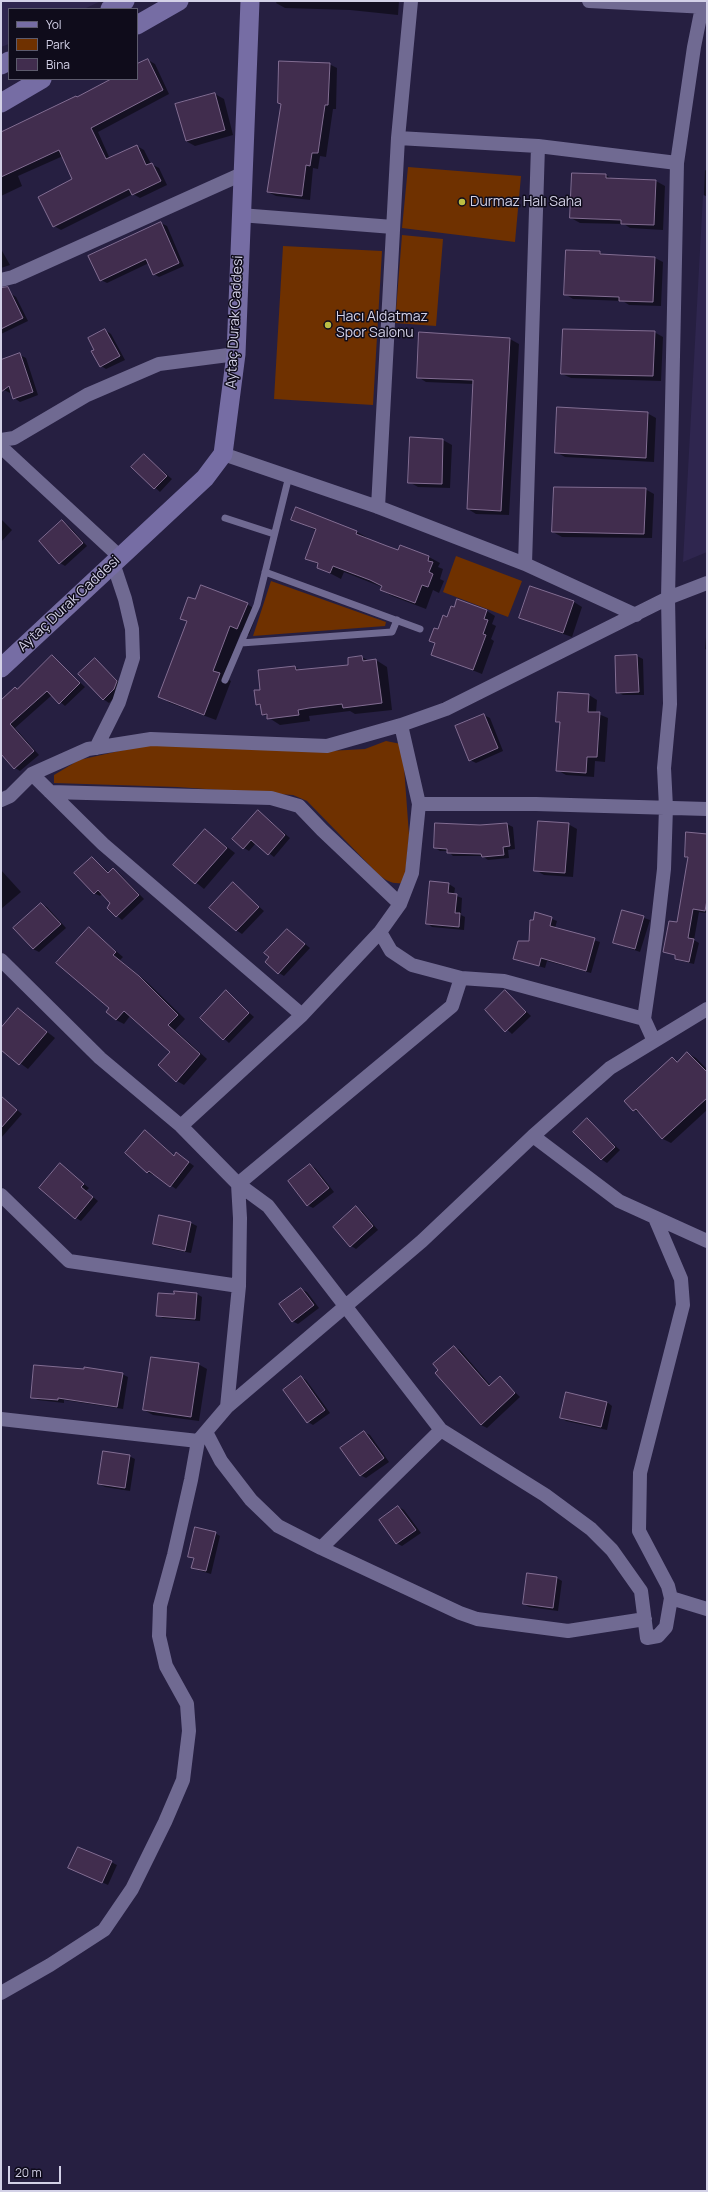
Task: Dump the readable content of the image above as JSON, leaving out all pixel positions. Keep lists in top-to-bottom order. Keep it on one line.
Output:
{"streets":{"main road":["Aytaç Durak Caddesi"]},"places":["Durmaz Halı Saha","Hacı Aldatmaz Spor Salonu"],"legend":["Yol","Park","Bina"],"scale_bar":"20 m"}
